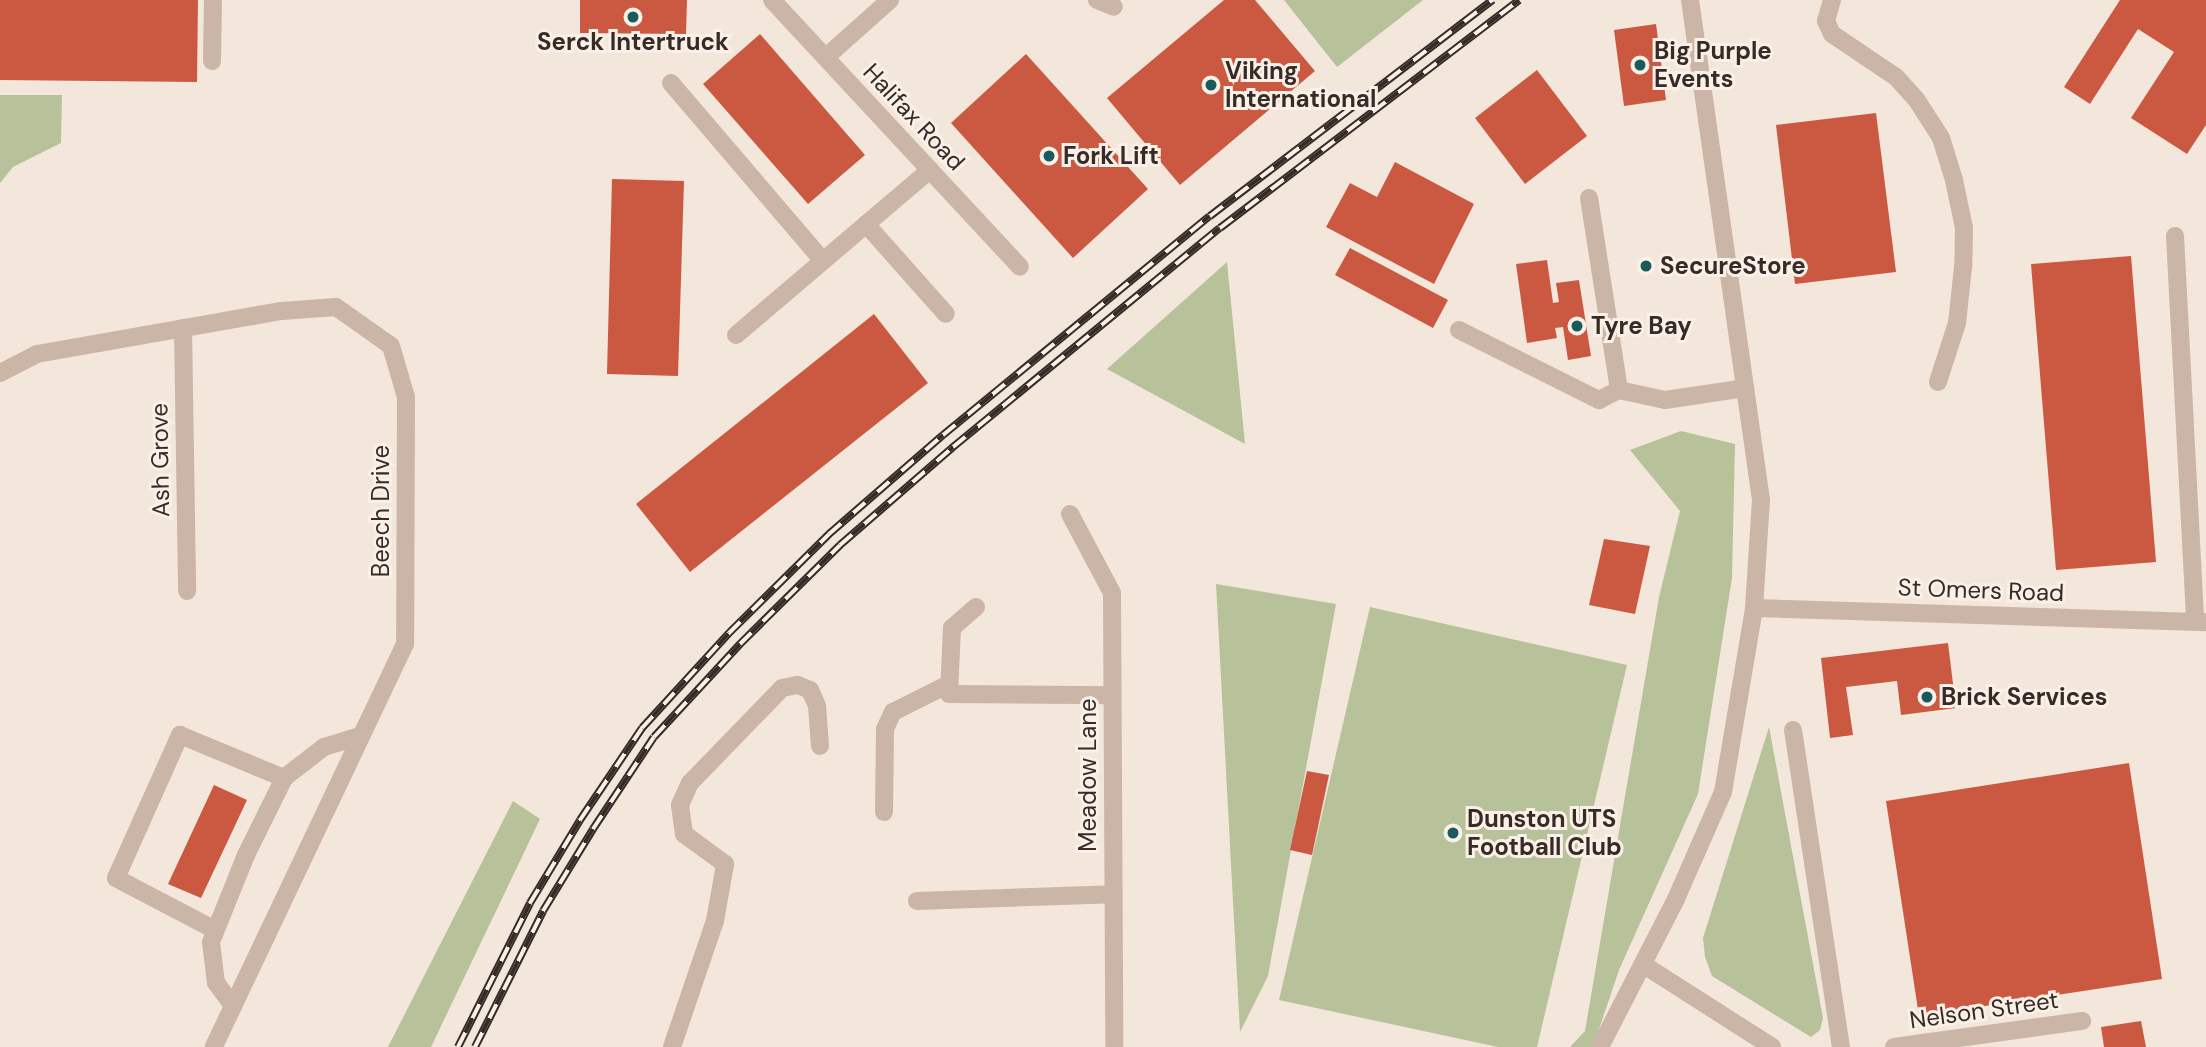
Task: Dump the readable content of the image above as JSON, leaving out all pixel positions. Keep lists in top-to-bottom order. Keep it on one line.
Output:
{"streets":{"street":["Halifax Road","Ash Grove","Beech Drive","St Omers Road","Meadow Lane","Nelson Street"]},"crossings":[["Ash Grove","Beech Drive"]],"places":["Serck Intertruck","Big Purple Events","Viking International","Fork Lift","SecureStore","Tyre Bay","Brick Services","Dunston UTS Football Club"]}
